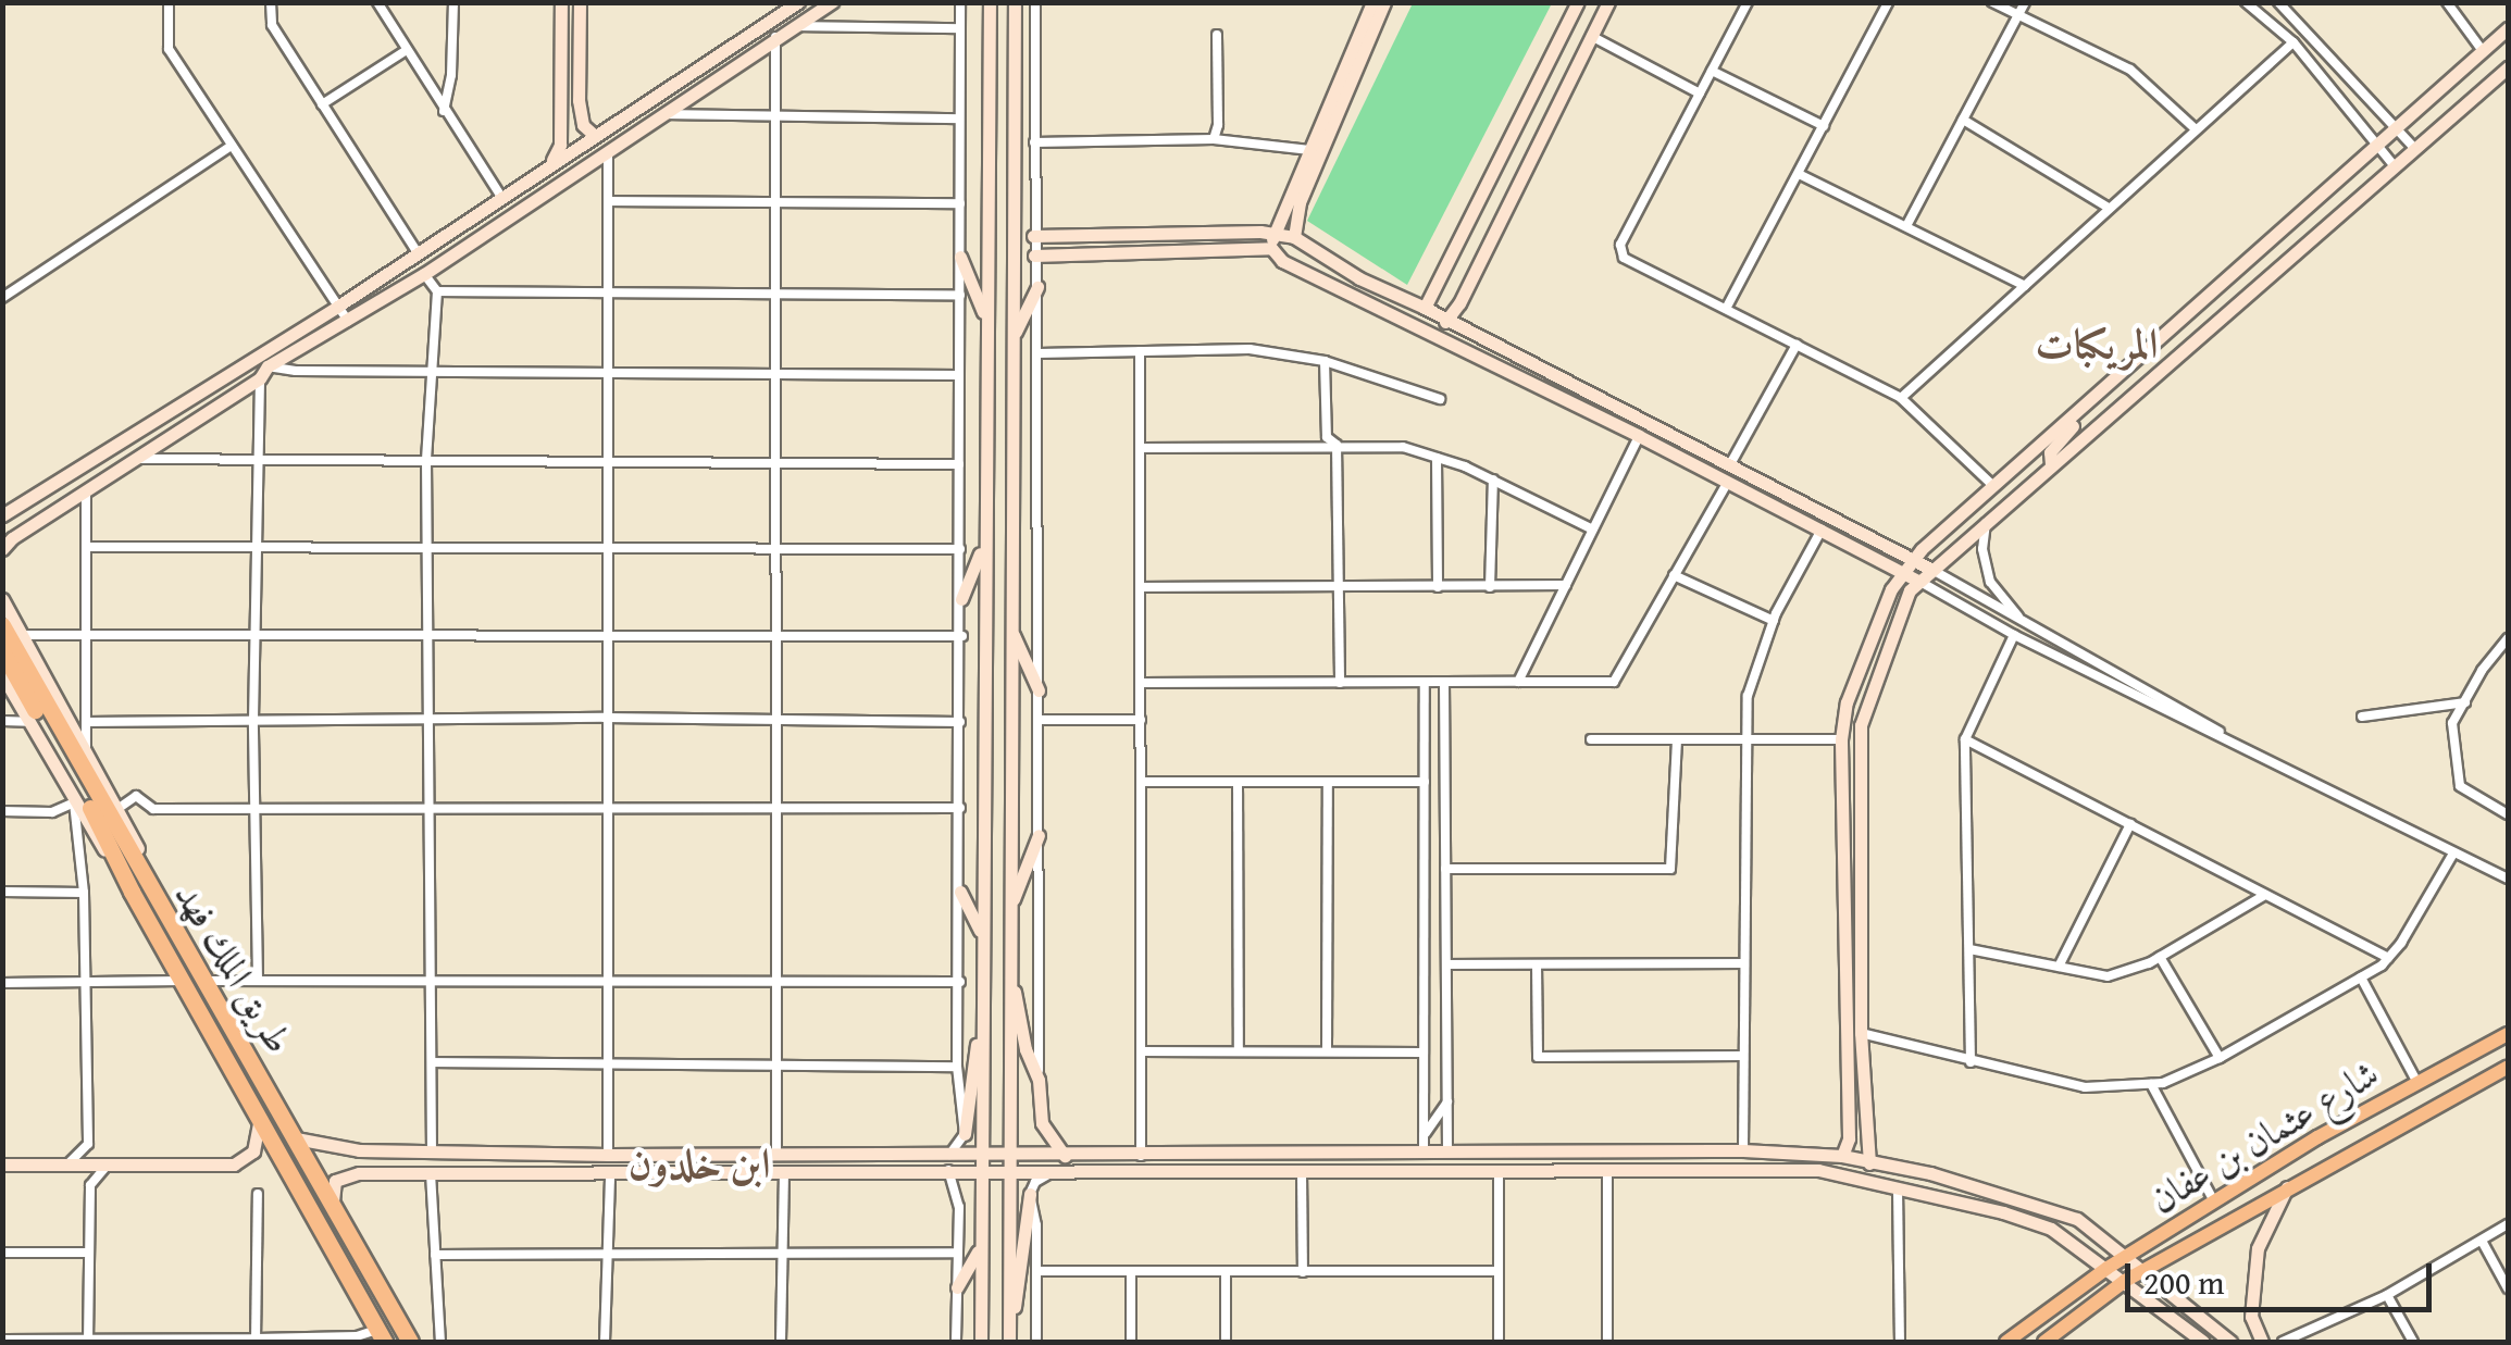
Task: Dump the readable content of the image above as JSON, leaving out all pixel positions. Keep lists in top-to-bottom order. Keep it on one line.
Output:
{"streets":{"highway":["طريق الملك فهد"],"main road":["شارع عثمان بن عفان"]},"districts":["المريكبات","ابن خلدون"],"scale_bar":"200 m"}
